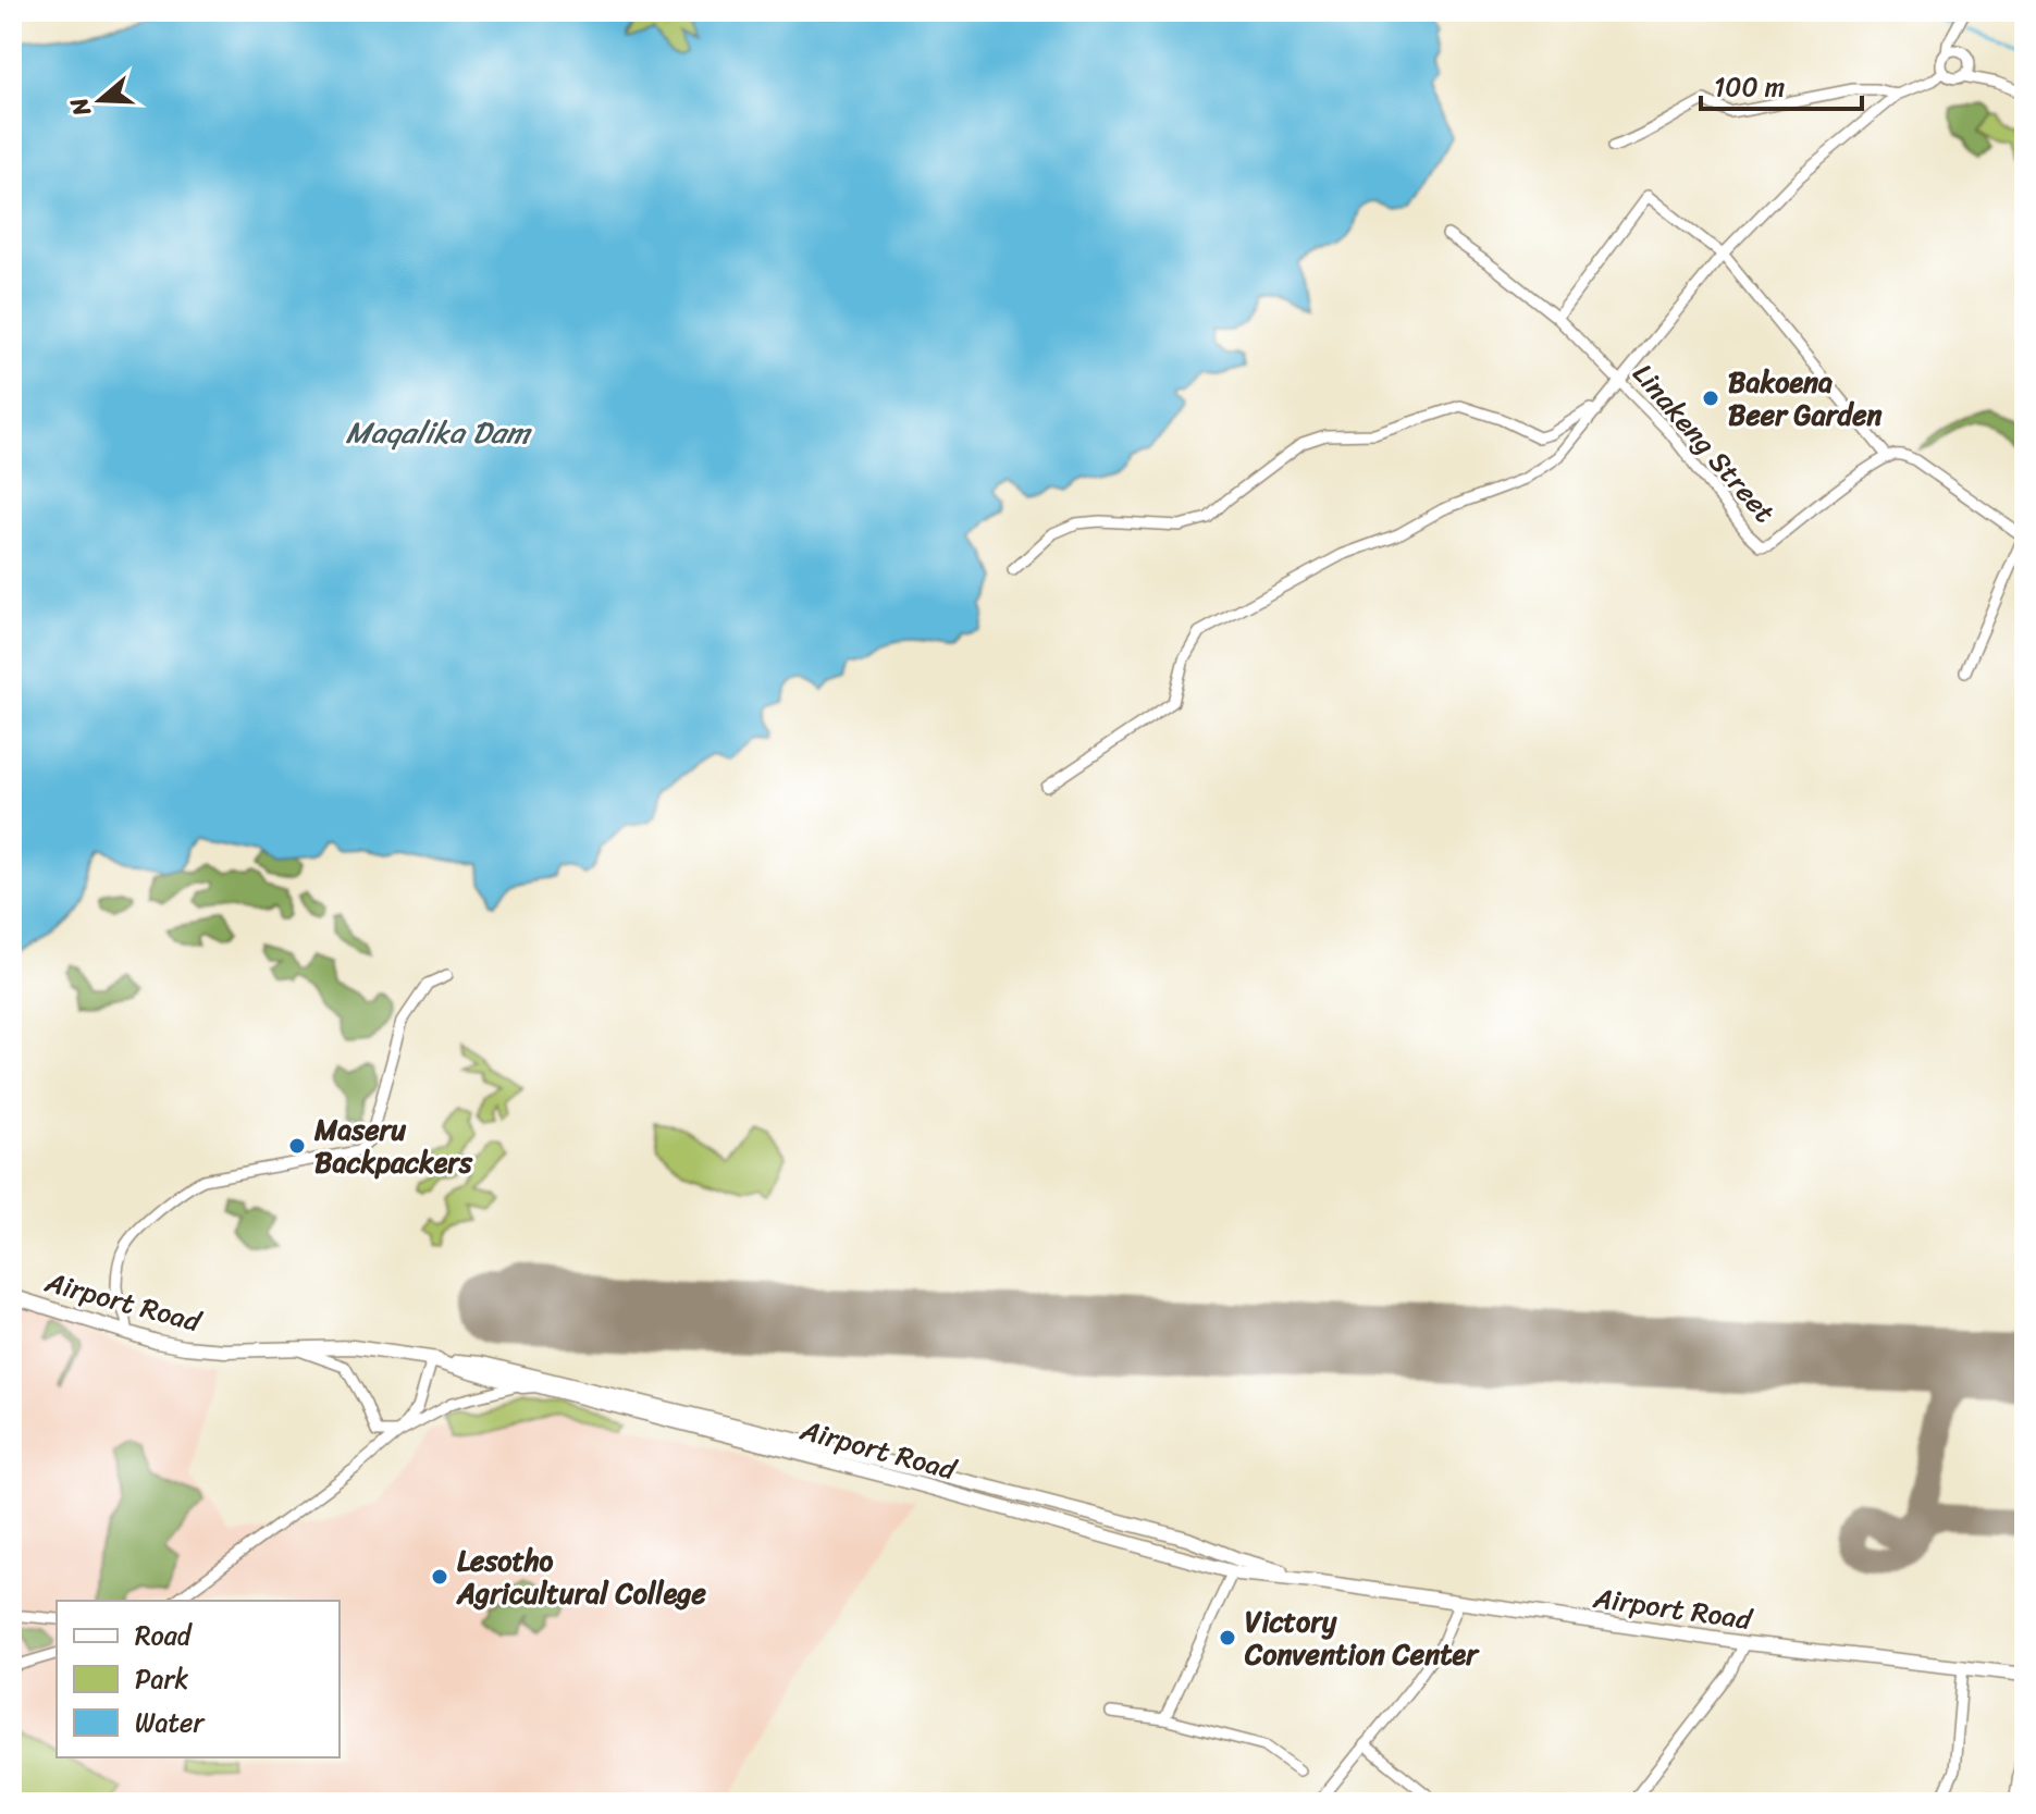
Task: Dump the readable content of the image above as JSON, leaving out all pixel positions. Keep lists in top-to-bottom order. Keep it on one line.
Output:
{"streets":{"main road":["Airport Road"],"street":["Linakeng Street"]},"water":["Maqalika Dam"],"places":["Bakoena Beer Garden","Maseru Backpackers","Lesotho Agricultural College","Victory Convention Center"],"legend":["Road","Park","Water"],"scale_bar":"100 m","north":"left"}
